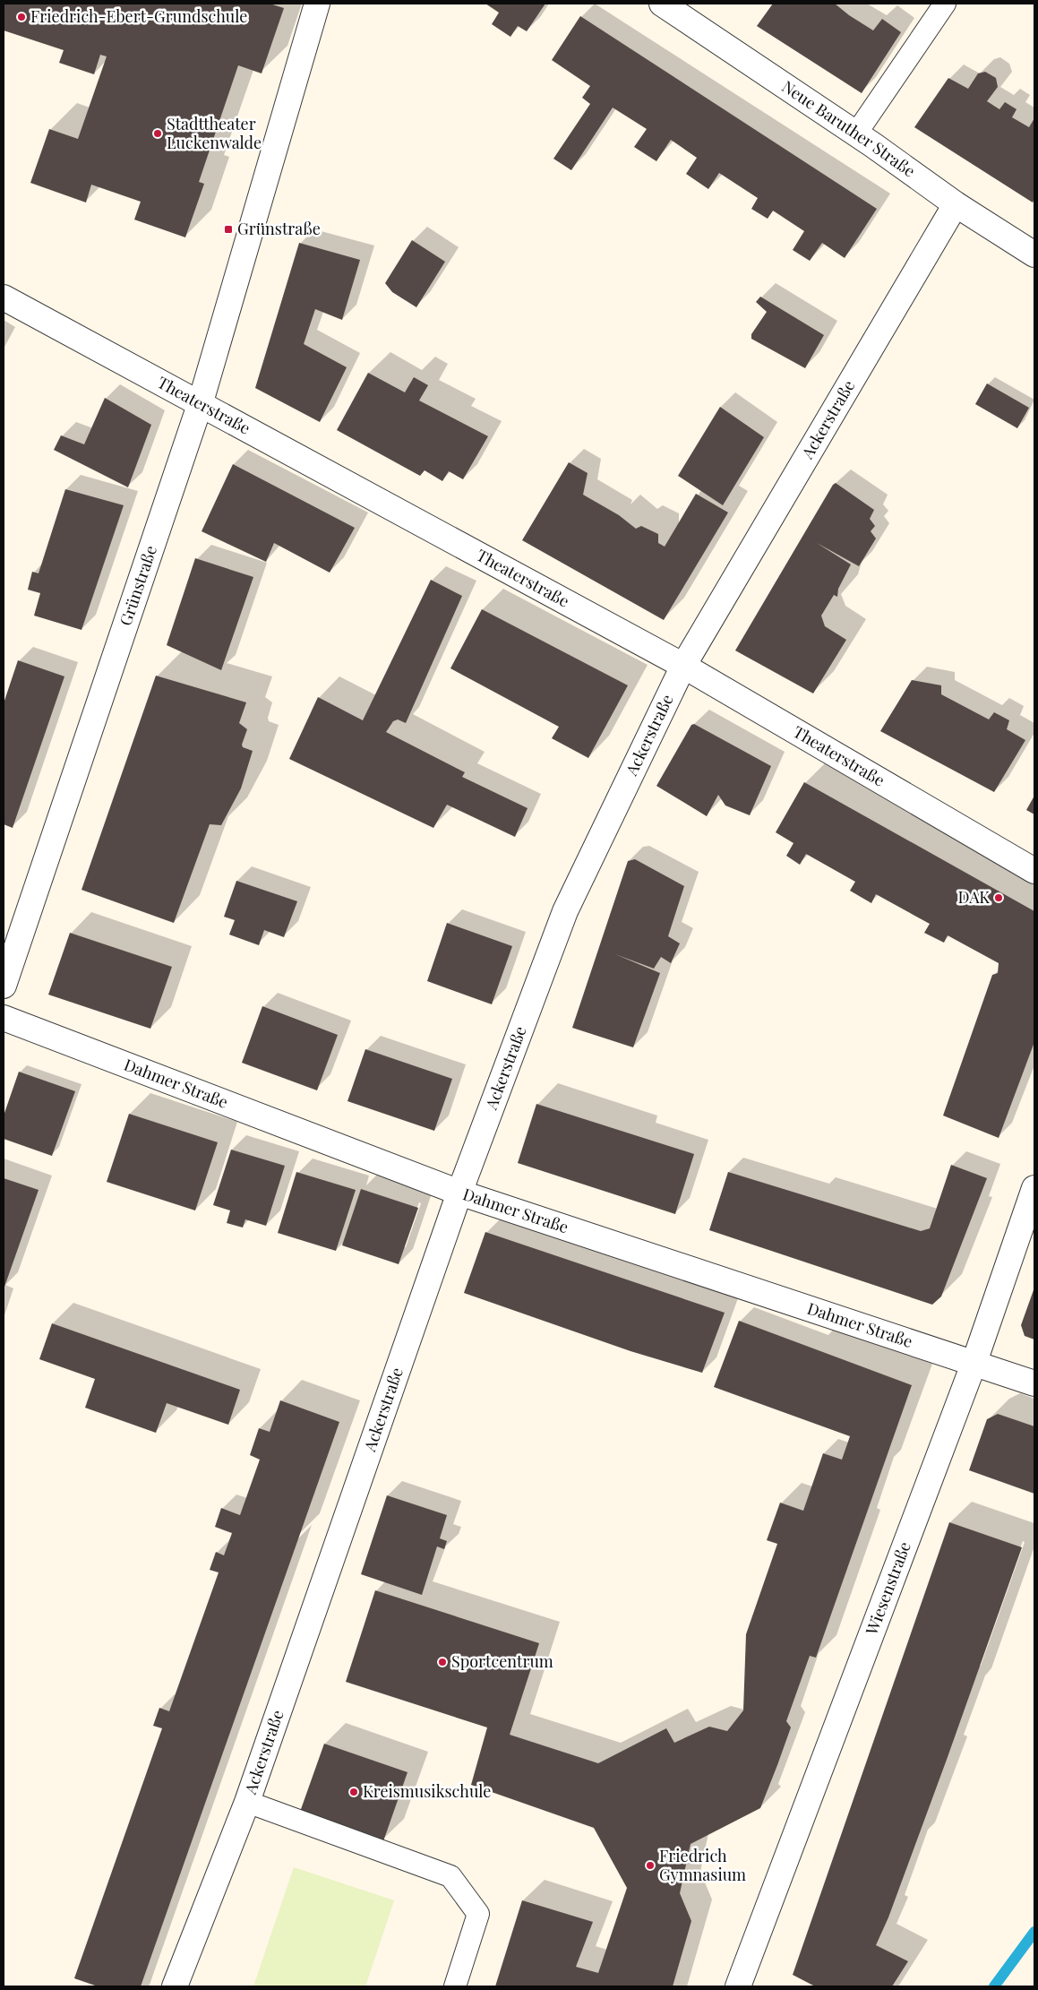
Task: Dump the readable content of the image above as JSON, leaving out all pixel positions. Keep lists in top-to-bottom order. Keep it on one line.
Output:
{"streets":{"street":["Neue Baruther Straße","Theaterstraße","Ackerstraße","Grünstraße","Dahmer Straße","Wiesenstraße"]},"crossings":[["Neue Baruther Straße","Ackerstraße"],["Theaterstraße","Ackerstraße"],["Theaterstraße","Grünstraße"],["Ackerstraße","Dahmer Straße"],["Dahmer Straße","Wiesenstraße"]],"places":{"other":["Friedrich-Ebert-Grundschule","Stadttheater Luckenwalde","DAK","Sportcentrum","Kreismusikschule","Friedrich Gymnasium"],"transit":["Grünstraße"]}}
